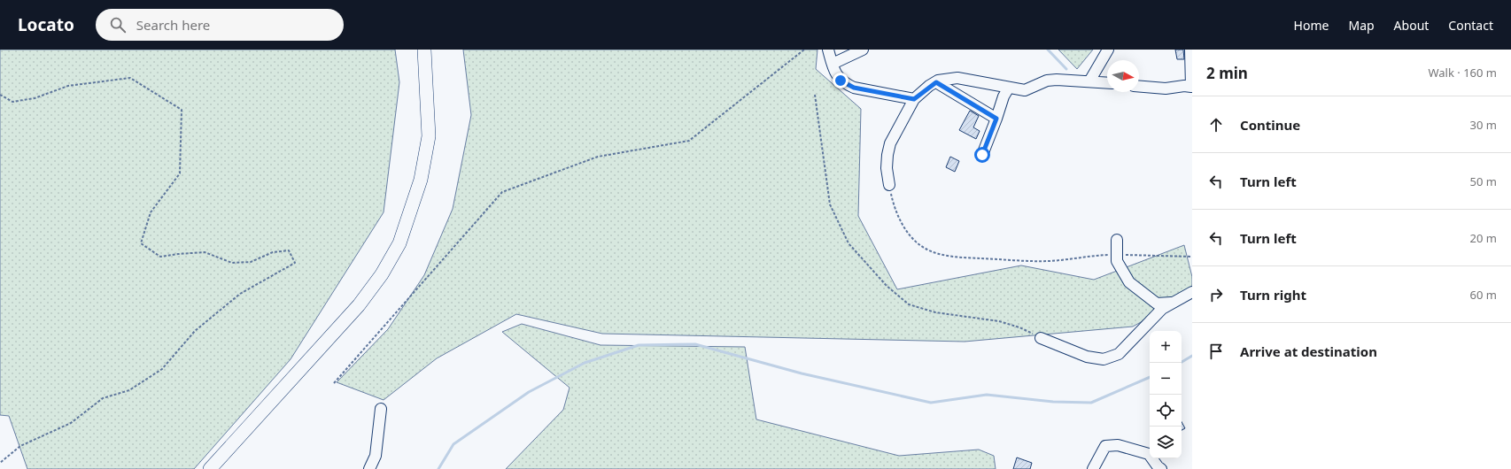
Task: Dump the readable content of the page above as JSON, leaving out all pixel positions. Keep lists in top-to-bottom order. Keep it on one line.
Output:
{"north":"right","page":{"header":"Locato","search":"Search here","nav":["Home","Map","About","Contact"],"heading":["2 min","Walk · 160 m"],"list":[["Continue","30 m"],["Turn left","50 m"],["Turn left","20 m"],["Turn right","60 m"],"Arrive at destination"],"map_buttons":["+","−"]}}
